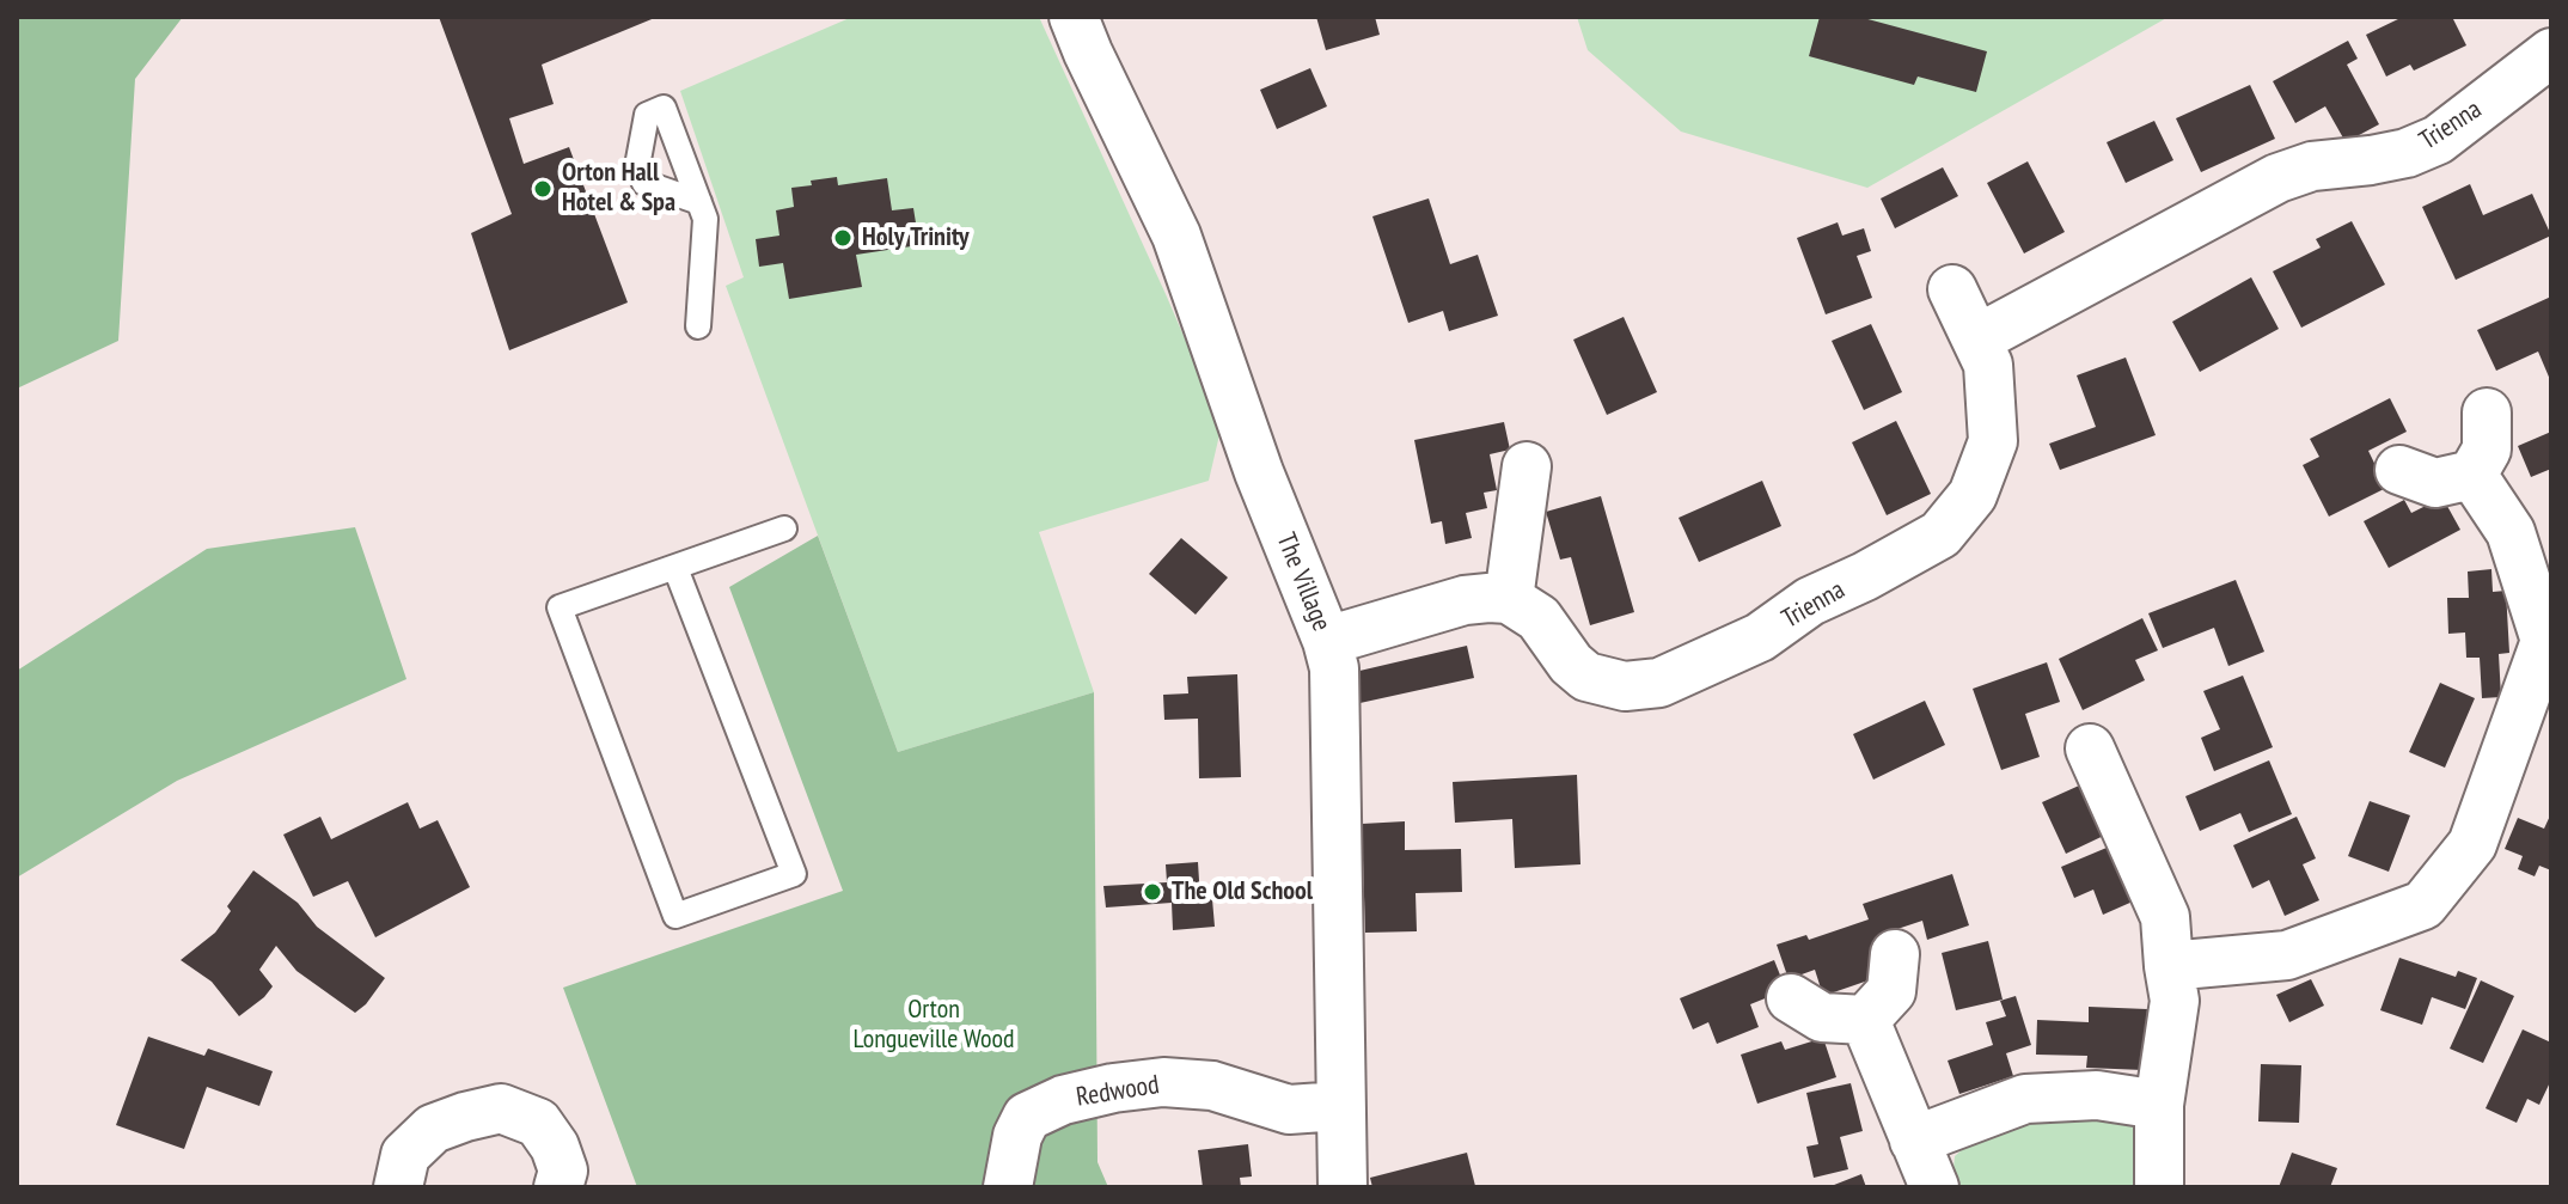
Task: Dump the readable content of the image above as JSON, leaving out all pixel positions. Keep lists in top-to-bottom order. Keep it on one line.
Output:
{"streets":{"street":["Trienna","The Village","Redwood"]},"crossings":[["The Village","Redwood"]],"parks":["Orton Longueville Wood"],"places":["Orton Hall Hotel & Spa","Holy Trinity","The Old School"]}
